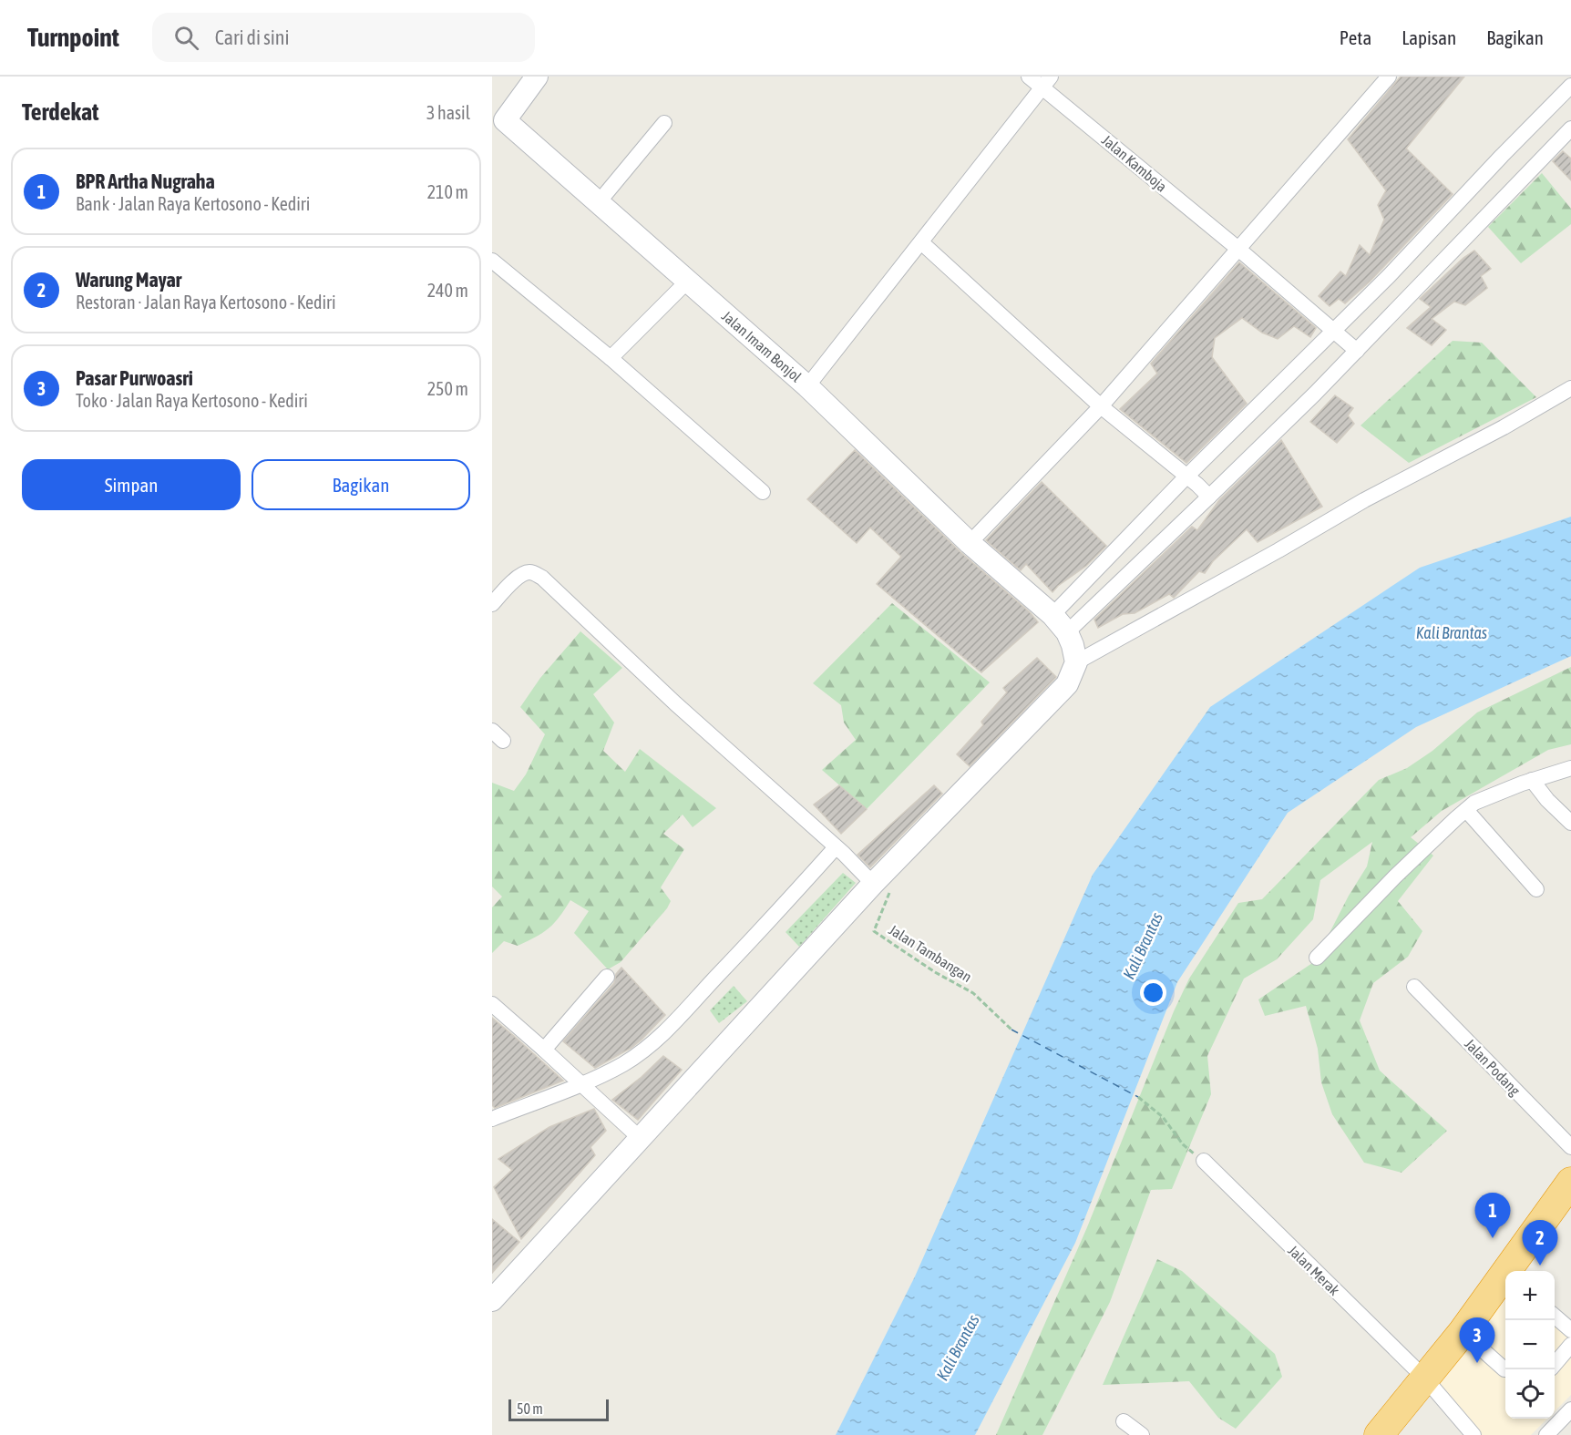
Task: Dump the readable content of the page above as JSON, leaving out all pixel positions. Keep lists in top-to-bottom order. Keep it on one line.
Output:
{"streets":{"main road":["Jalan Imam Bonjol"],"street":["Jalan Kamboja","Jalan Podang","Jalan Merak"],"path":["Jalan Tambangan"]},"water":["Kali Brantas"],"scale_bar":"50 m","page":{"header":"Turnpoint","search":"Cari di sini","nav":["Peta","Lapisan","Bagikan"],"heading":["Terdekat","3 hasil"],"list":[{"mark":"1","name":"BPR Artha Nugraha","note":"Bank · Jalan Raya Kertosono - Kediri","value":"210 m"},{"mark":"2","name":"Warung Mayar","note":"Restoran · Jalan Raya Kertosono - Kediri","value":"240 m"},{"mark":"3","name":"Pasar Purwoasri","note":"Toko · Jalan Raya Kertosono - Kediri","value":"250 m"}],"buttons":["Simpan","Bagikan"],"pins":["1","2","3"],"map_buttons":["+","−"],"scale":"50 m"}}
